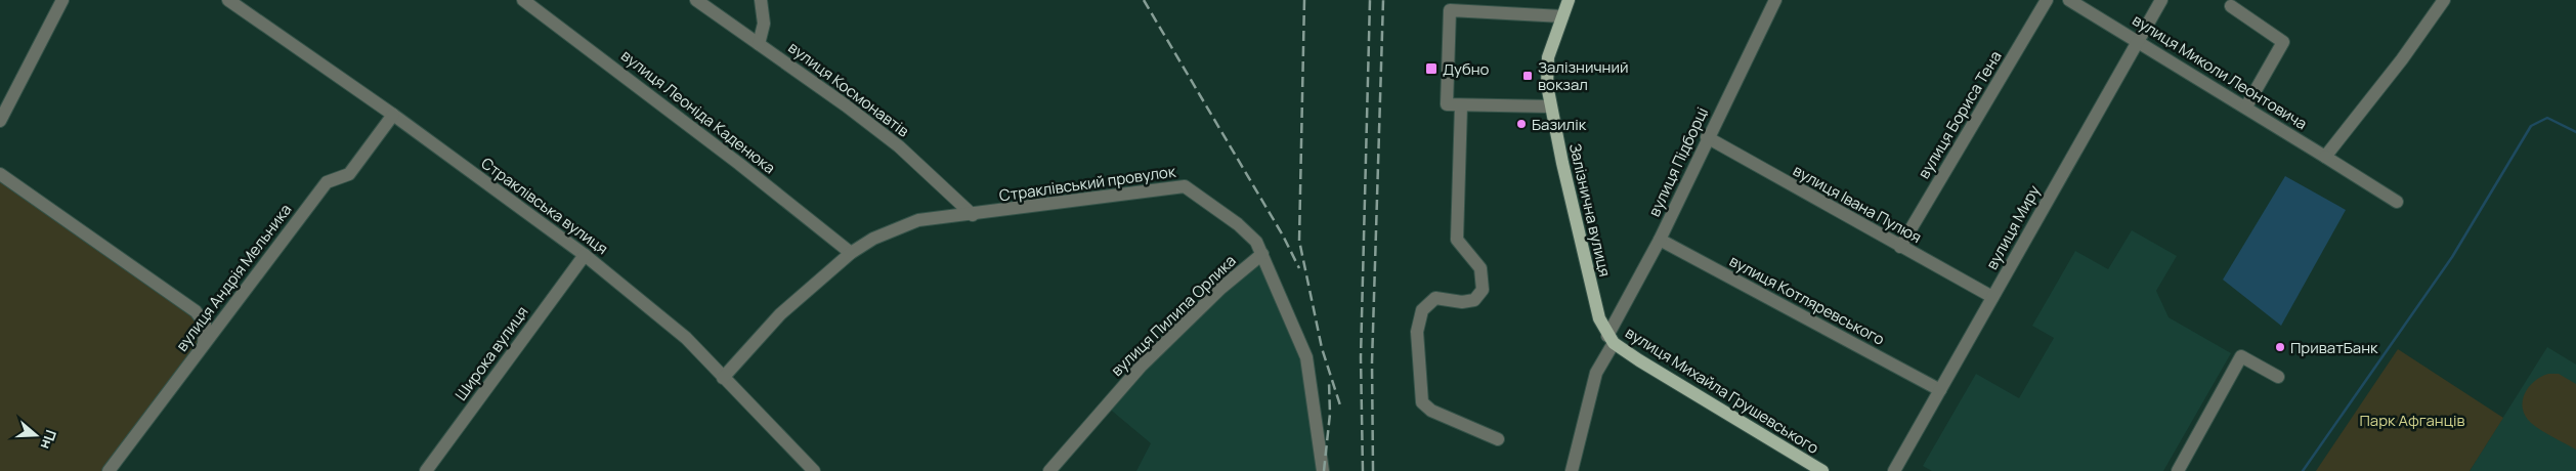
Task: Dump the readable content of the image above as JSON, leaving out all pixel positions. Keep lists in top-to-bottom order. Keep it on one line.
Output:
{"streets":{"main road":["Залізнична вулиця","вулиця Михайла Грушевського"],"street":["вулиця Миколи Леонтовича","вулиця Космонавтів","вулиця Леоніда Каденюка","вулиця Бориса Тена","вулиця Підборці","Страклівський провулок","вулиця Івана Пулюя","Страклівська вулиця","вулиця Миру","вулиця Андрія Мельника","вулиця Котляревського","вулиця Пилипа Орлика","Широка вулиця"]},"crossings":[["вулиця Миколи Леонтовича","вулиця Миру"],["вулиця Космонавтів","Страклівський провулок"],["вулиця Леоніда Каденюка","Страклівський провулок"],["вулиця Бориса Тена","вулиця Івана Пулюя"],["вулиця Підборці","вулиця Івана Пулюя"],["вулиця Підборці","Залізнична вулиця"],["вулиця Підборці","вулиця Котляревського"],["вулиця Підборці","вулиця Михайла Грушевського"],["Страклівський провулок","Страклівська вулиця"],["Страклівський провулок","вулиця Пилипа Орлика"],["вулиця Івана Пулюя","вулиця Миру"],["Страклівська вулиця","вулиця Андрія Мельника"],["Страклівська вулиця","Широка вулиця"],["Залізнична вулиця","вулиця Михайла Грушевського"],["вулиця Миру","вулиця Котляревського"]],"parks":["Парк Афганців"],"places":{"transit":["Дубно","Залізничний вокзал"],"other":["Базилік","ПриватБанк"]},"north":"right"}
